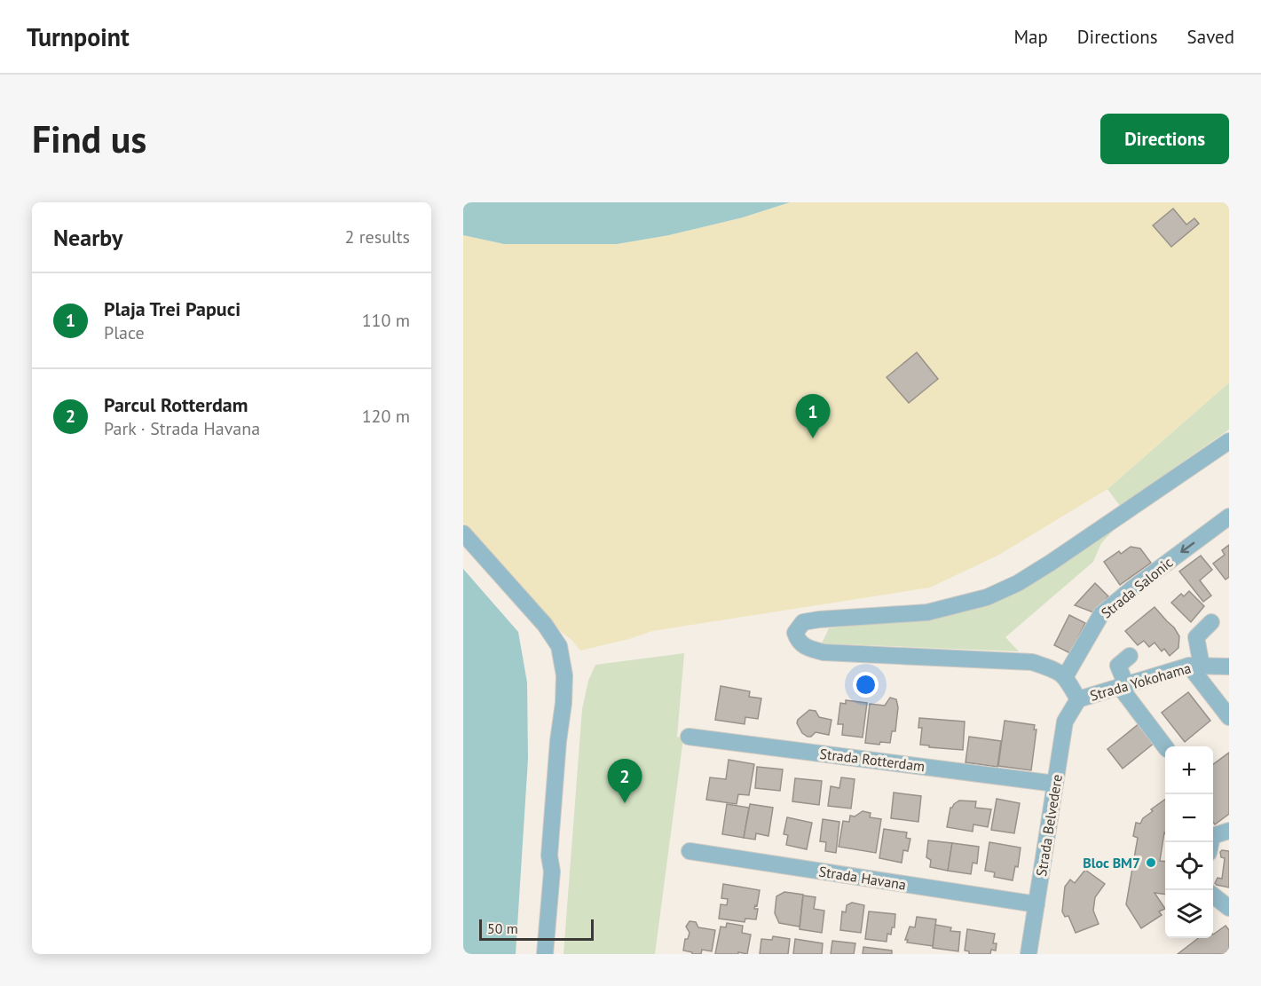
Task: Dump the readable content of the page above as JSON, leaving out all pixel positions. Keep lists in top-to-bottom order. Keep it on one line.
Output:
{"streets":{"street":["Strada Salonic","Strada Yokohama","Strada Rotterdam","Strada Belvedere","Strada Havana"]},"crossings":[["Strada Salonic","Strada Yokohama"],["Strada Yokohama","Strada Belvedere"],["Strada Rotterdam","Strada Belvedere"],["Strada Belvedere","Strada Havana"]],"one_way":["Strada Salonic"],"places":["Bloc BM7"],"scale_bar":"50 m","page":{"header":"Turnpoint","nav":["Map","Directions","Saved"],"buttons":"Directions","title":"Find us","heading":["Nearby","2 results"],"list":[{"mark":"1","name":"Plaja Trei Papuci","note":"Place","value":"110 m"},{"mark":"2","name":"Parcul Rotterdam","note":"Park · Strada Havana","value":"120 m"}],"pins":["1","2"],"map_buttons":["+","−"],"scale":"50 m"}}
